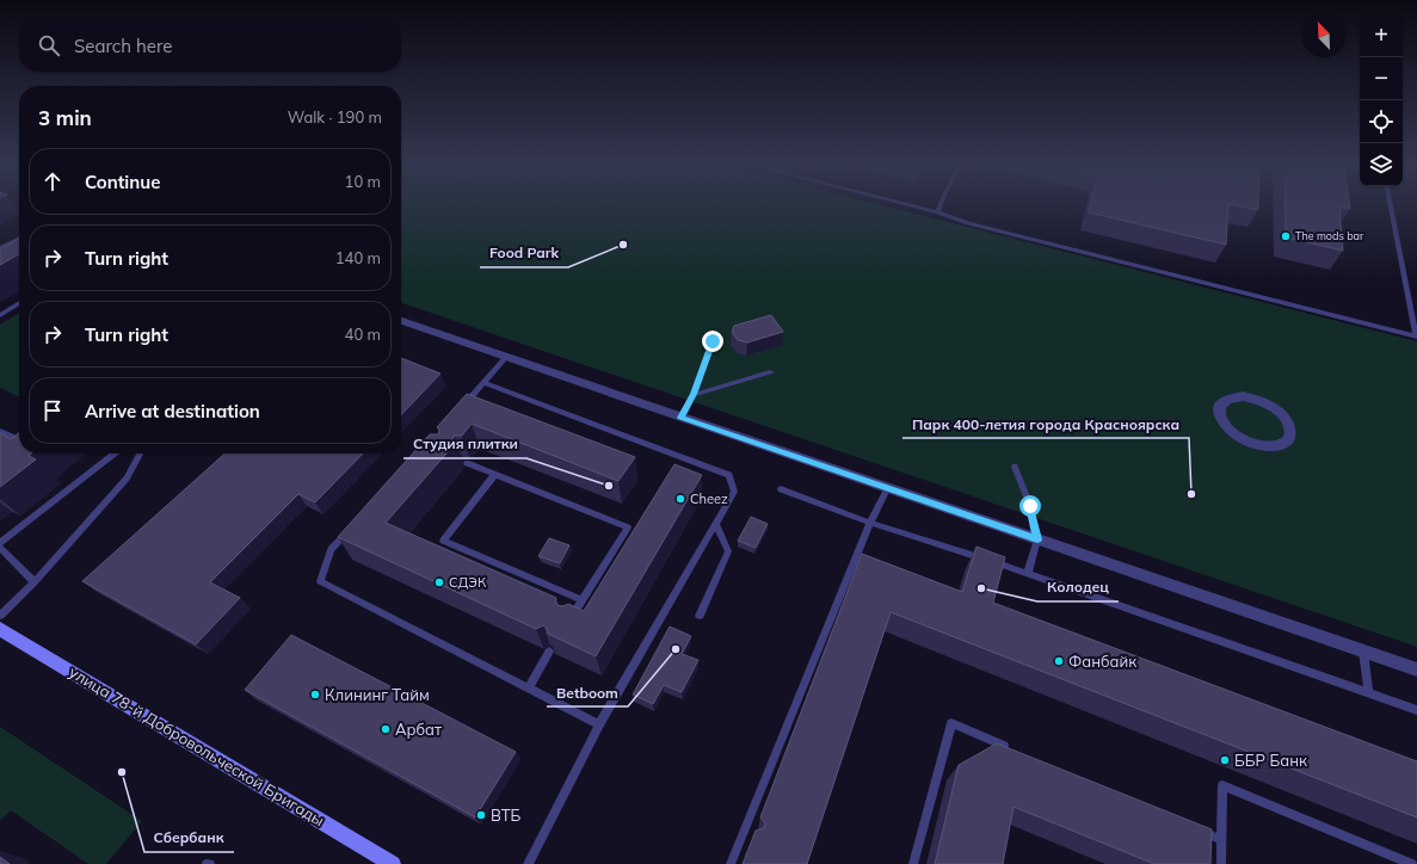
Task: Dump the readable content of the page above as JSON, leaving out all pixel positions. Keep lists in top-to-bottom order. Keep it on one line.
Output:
{"streets":{"street":["улица 78-й Добровольческой Бригады"]},"places":["The mods bar","Food Park","Студия плитки","Парк 400-летия города Красноярска","Cheez","СДЭК","Колодец","Betboom","Фанбайк","Клининг Тайм","Арбат","ББР Банк","Сбербанк","ВТБ"],"north":"top left","page":{"map_buttons":["+","−"],"search":"Search here","heading":["3 min","Walk · 190 m"],"list":[["Continue","10 m"],["Turn right","140 m"],["Turn right","40 m"],"Arrive at destination"]}}
